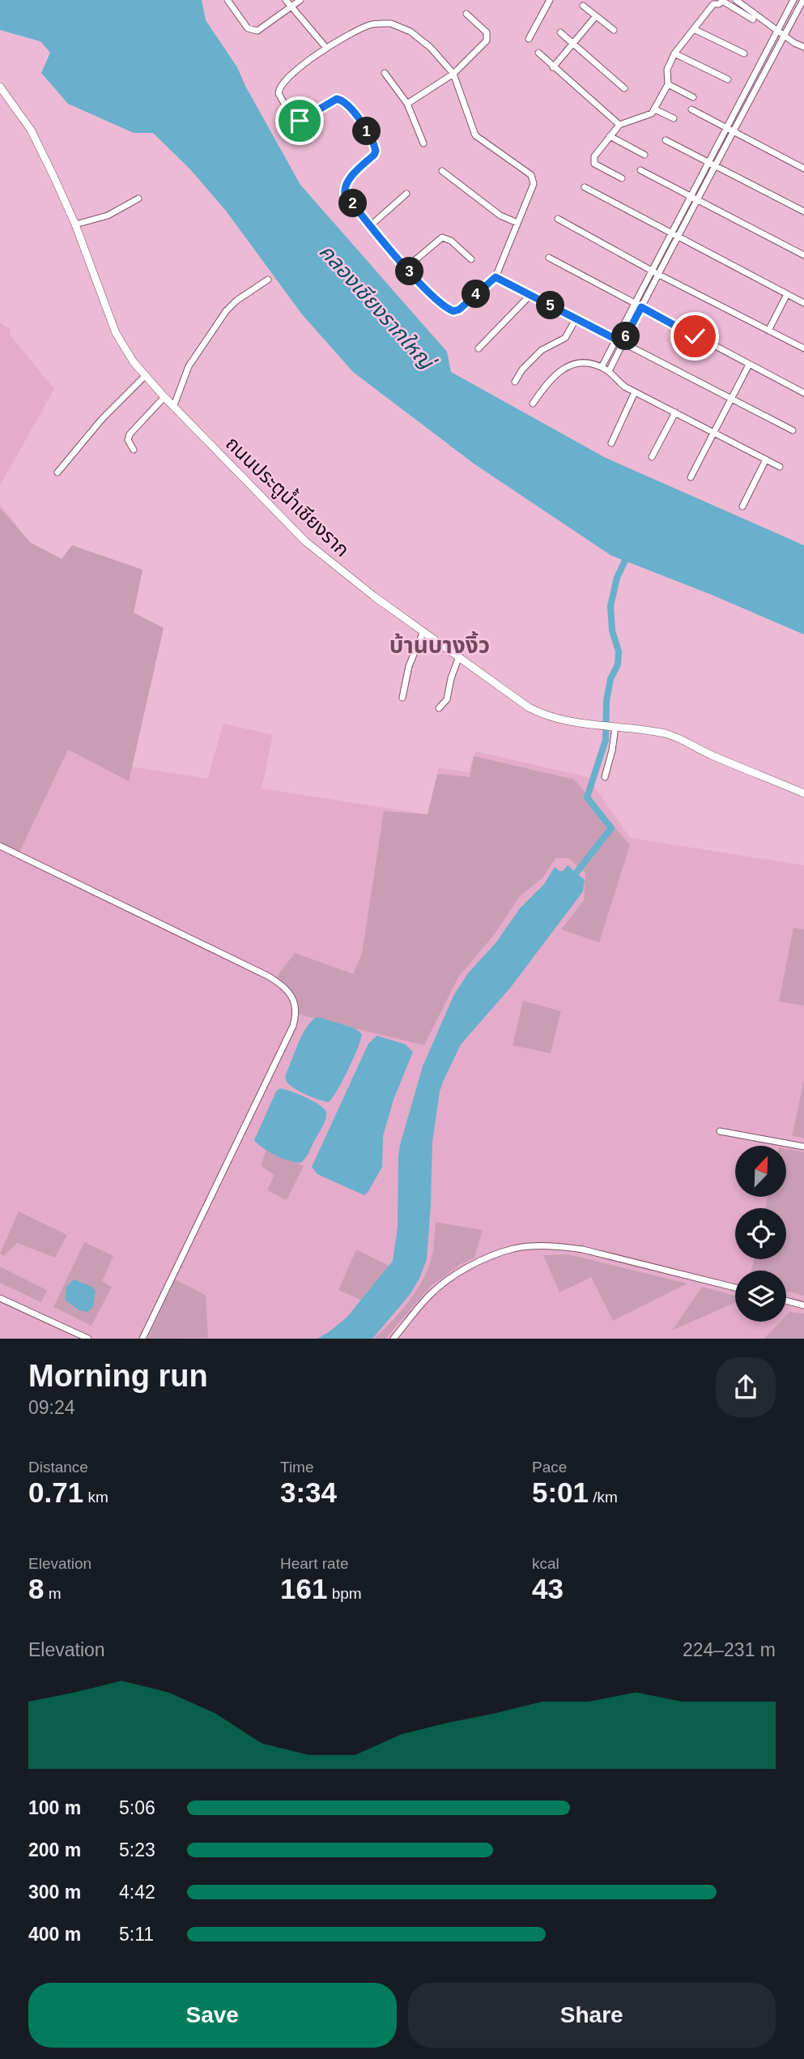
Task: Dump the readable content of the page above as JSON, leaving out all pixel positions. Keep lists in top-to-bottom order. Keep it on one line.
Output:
{"streets":{"street":["ถนนประตูน้ำเชียงราก"]},"districts":["บ้านบางงิ้ว"],"water":["คลองเชียงรากใหญ่"],"north":"top right","page":{"pins":["1","2","3","4","5","6"],"heading":["Morning run","09:24"],"stats":[["Distance","0.71 km"],["Time","3:34"],["Pace","5:01 /km"],["Elevation","8 m"],["Heart rate","161 bpm"],["kcal","43"]],"chart":["Elevation","224–231 m"],"list":[{"name":"100 m","note":"5:06"},{"name":"200 m","note":"5:23"},{"name":"300 m","note":"4:42"},{"name":"400 m","note":"5:11"}],"buttons":["Save","Share"]}}
